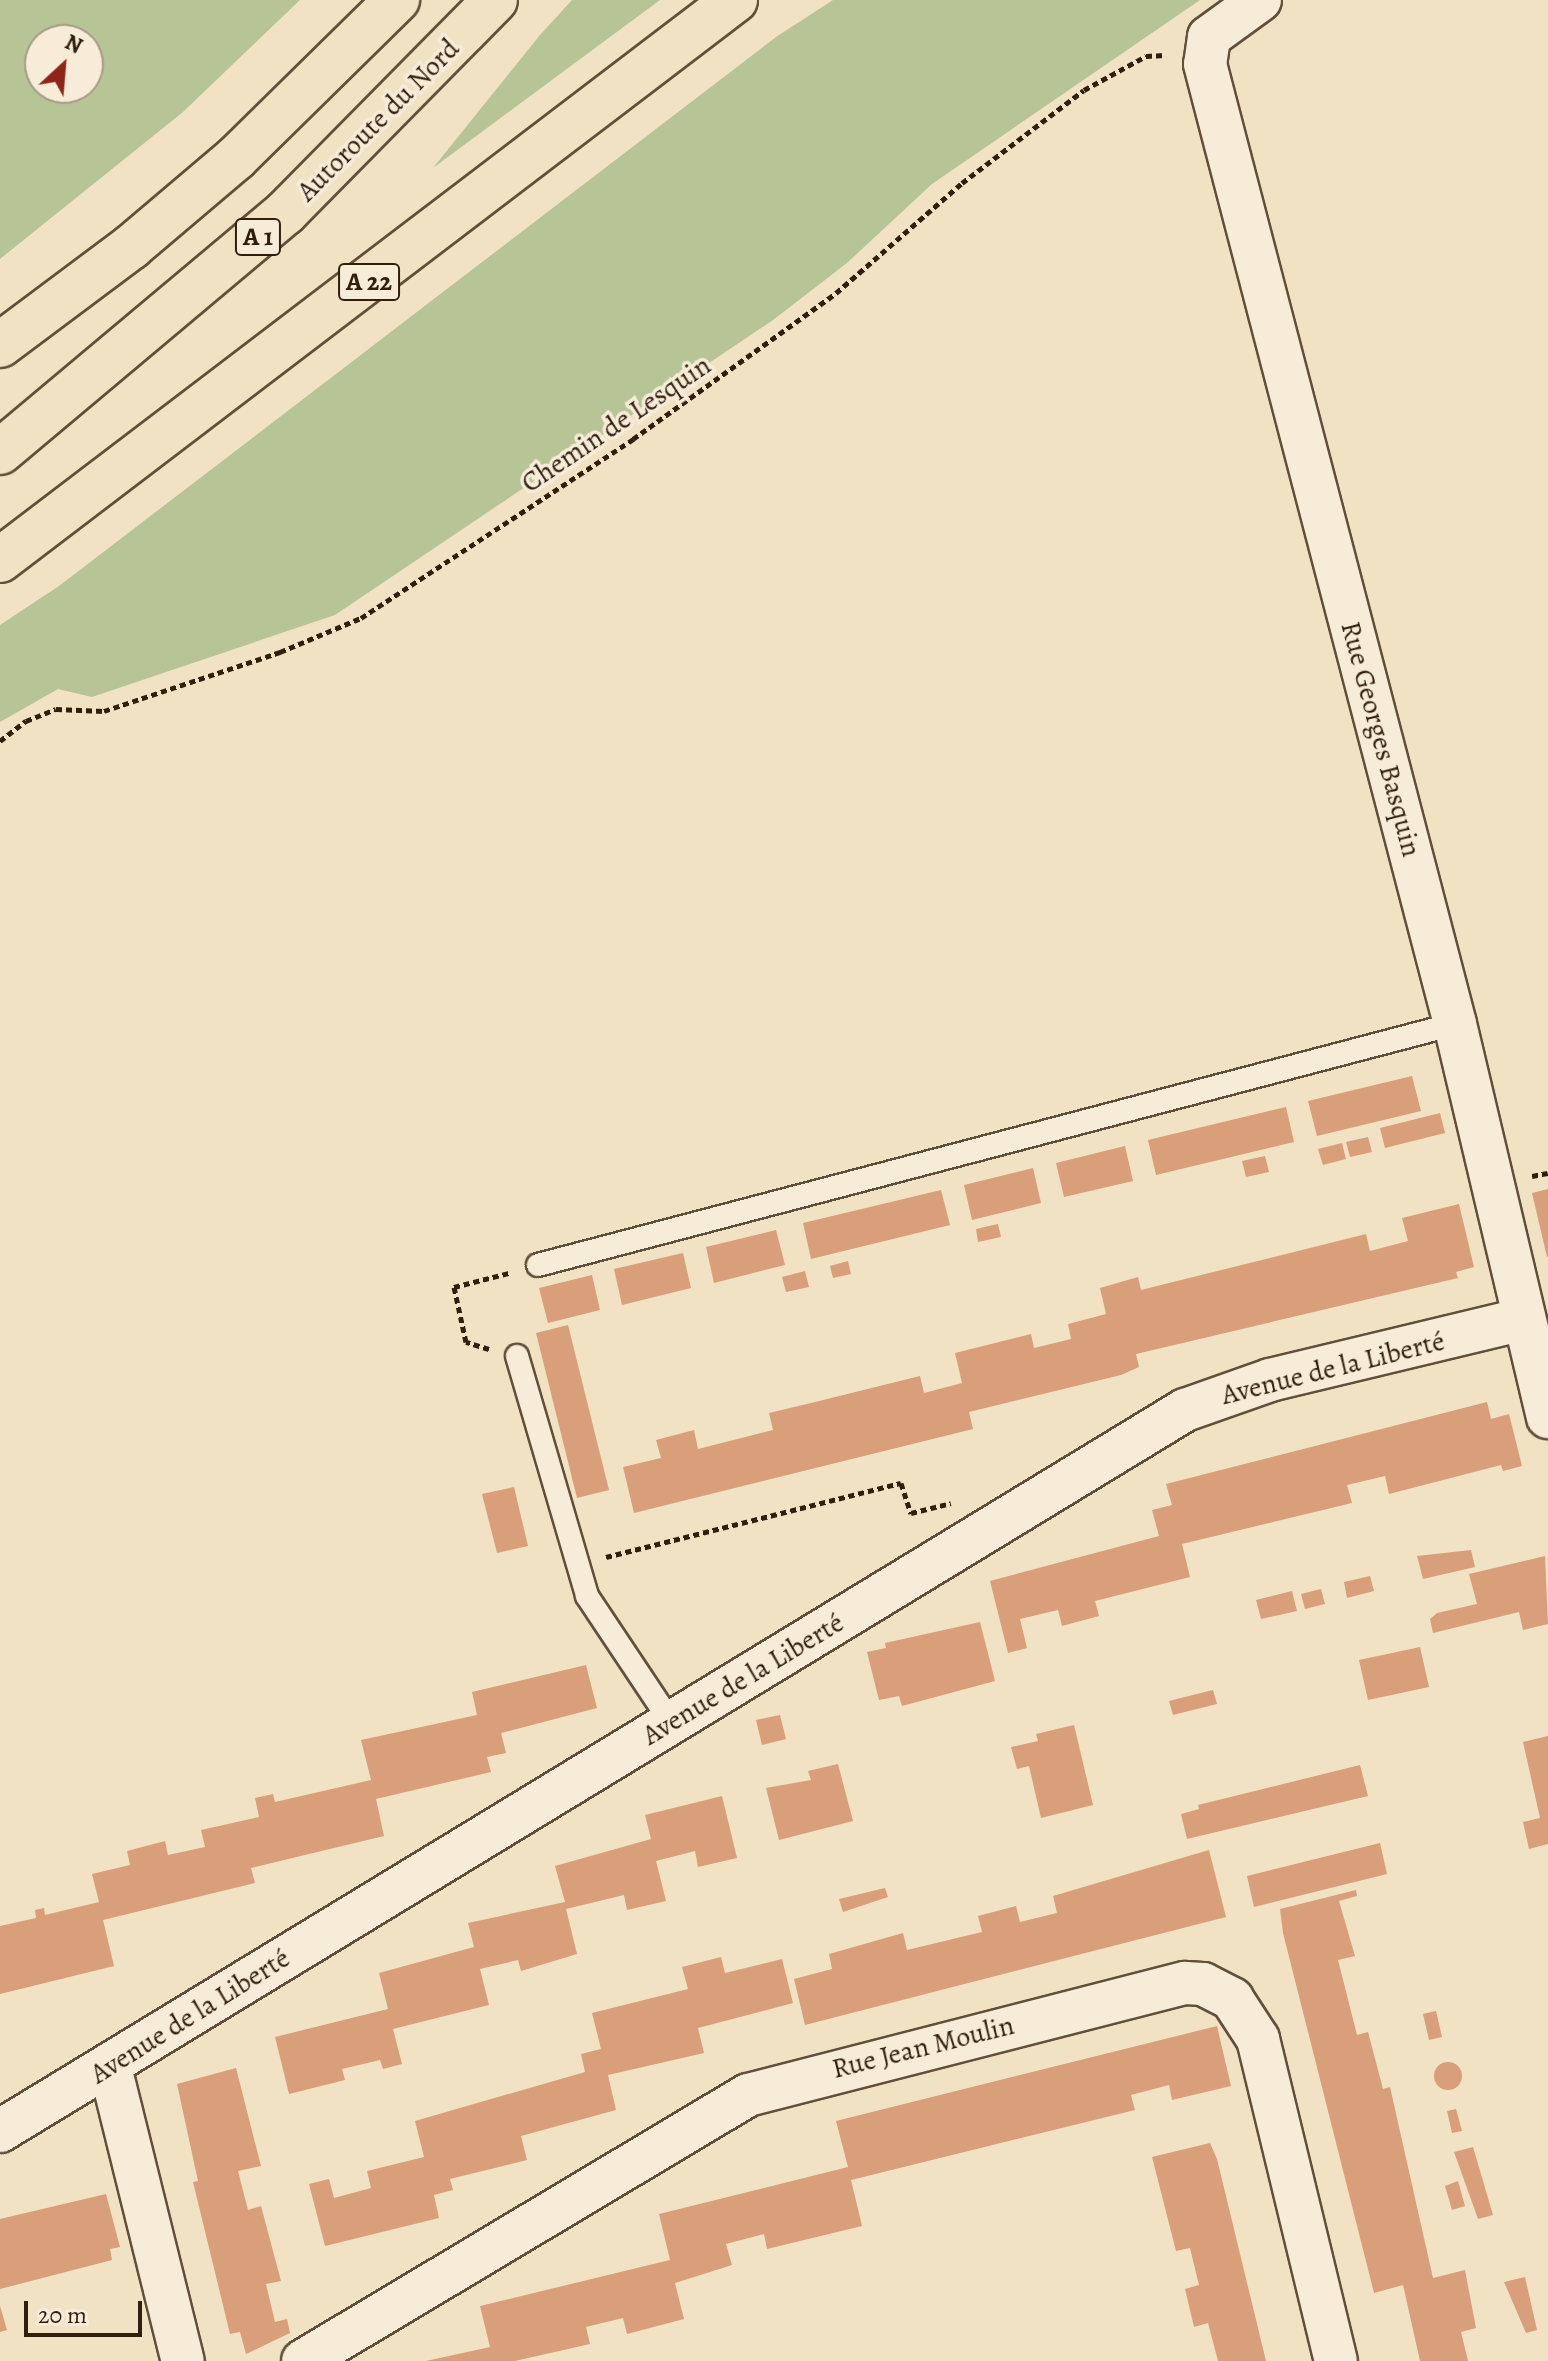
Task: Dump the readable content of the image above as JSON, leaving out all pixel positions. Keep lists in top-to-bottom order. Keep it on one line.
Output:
{"streets":{"highway":["Autoroute du Nord","A 1","A 22"],"street":["Rue Georges Basquin","Avenue de la Liberté","Rue Jean Moulin"],"path":["Chemin de Lesquin"]},"crossings":[["Chemin de Lesquin","Rue Georges Basquin"],["Rue Georges Basquin","Avenue de la Liberté"]],"scale_bar":"20 m","north":"top right"}
